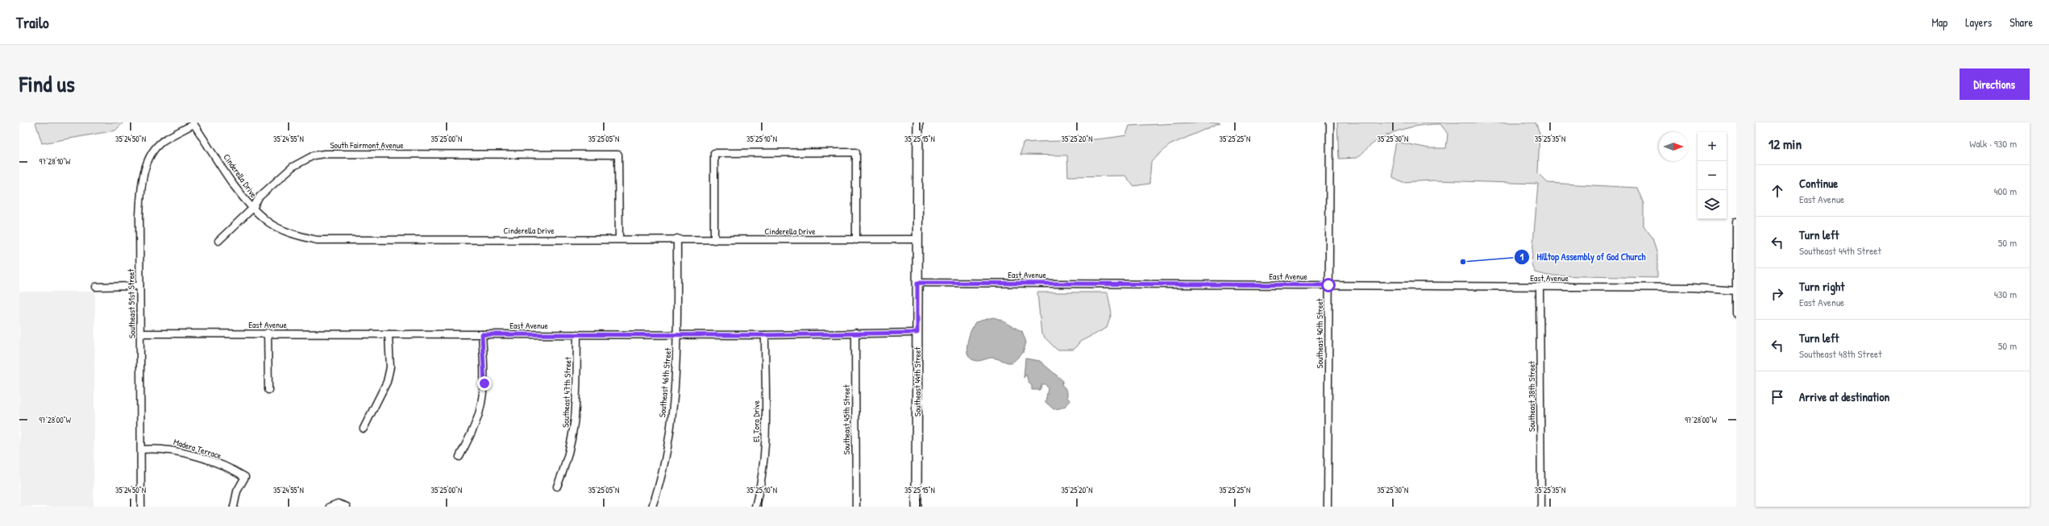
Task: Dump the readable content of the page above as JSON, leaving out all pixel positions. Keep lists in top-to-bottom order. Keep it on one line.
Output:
{"streets":{"main road":["Southeast 44th Street"],"street":["South Fairmont Avenue","Cinderella Drive","East Avenue","Southeast 51st Street","Southeast 40th Street","Southeast 46th Street","Southeast 47th Street","Southeast 38th Street","Southeast 45th Street","El Toro Drive","Madera Terrace"]},"crossings":[["South Fairmont Avenue","Cinderella Drive"],["Cinderella Drive","Southeast 51st Street"],["Cinderella Drive","Southeast 44th Street"],["Cinderella Drive","Southeast 46th Street"],["East Avenue","Southeast 51st Street"],["East Avenue","Southeast 40th Street"],["East Avenue","Southeast 44th Street"],["East Avenue","Southeast 46th Street"],["East Avenue","Southeast 47th Street"],["East Avenue","Southeast 38th Street"],["East Avenue","Southeast 45th Street"],["East Avenue","El Toro Drive"],["Southeast 51st Street","Madera Terrace"]],"places":["Hilltop Assembly of God Church"],"north":"right","page":{"header":"Trailo","nav":["Map","Layers","Share"],"title":"Find us","buttons":"Directions","heading":["12 min","Walk · 930 m"],"map_buttons":["+","−"],"list":[["Continue","East Avenue","400 m"],["Turn left","Southeast 44th Street","50 m"],["Turn right","East Avenue","430 m"],["Turn left","Southeast 48th Street","50 m"],"Arrive at destination"]},"coordinates":["35°24'50\"N","35°24'55\"N","35°25'00\"N","35°25'05\"N","35°25'10\"N","35°25'15\"N","35°25'20\"N","35°25'25\"N","35°25'30\"N","35°25'35\"N","97°28'10\"W","97°28'00\"W"]}
